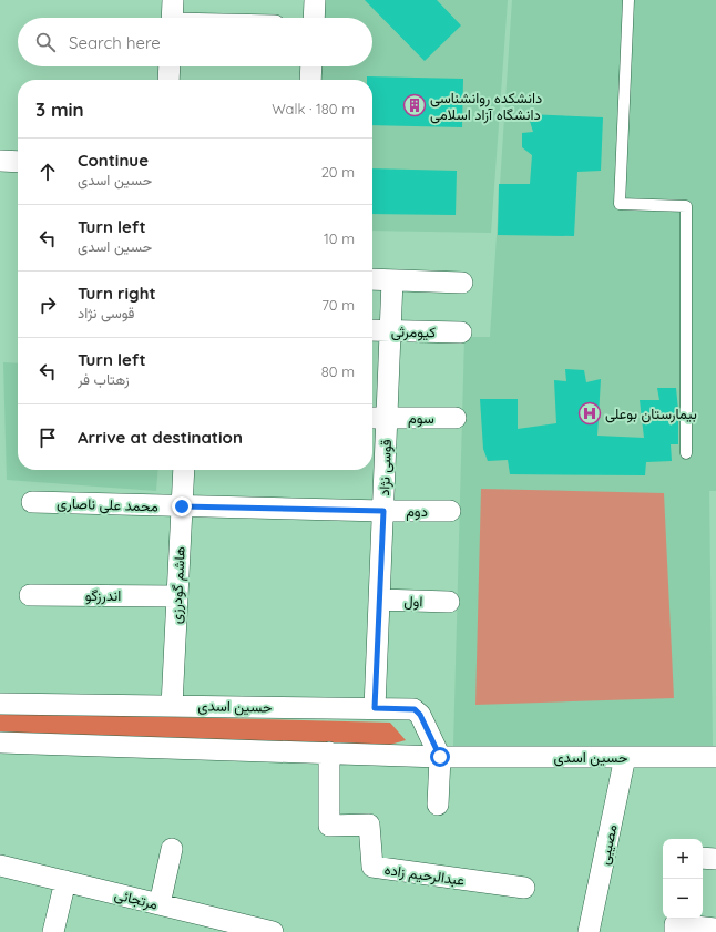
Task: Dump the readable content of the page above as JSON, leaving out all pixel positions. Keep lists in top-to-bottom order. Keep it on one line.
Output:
{"streets":{"street":["کیومرثی","سوم","قوسی نژاد","محمد علی ناصاری","دوم","هاشم گودرزی","اندرزگو","اول","حسین اسدی","مصیبی","عبدالرحیم زاده","مرتجائی"]},"crossings":[["کیومرثی","قوسی نژاد"],["سوم","قوسی نژاد"],["قوسی نژاد","محمد علی ناصاری"],["قوسی نژاد","دوم"],["قوسی نژاد","اول"],["قوسی نژاد","حسین اسدی"],["محمد علی ناصاری","دوم"],["محمد علی ناصاری","هاشم گودرزی"],["هاشم گودرزی","اندرزگو"],["هاشم گودرزی","حسین اسدی"],["حسین اسدی","مصیبی"],["حسین اسدی","عبدالرحیم زاده"]],"places":{"building":["دانشکده روانشناسی دانشگاه آزاد اسلامی"],"hospital":["بیمارستان بوعلی"]},"page":{"search":"Search here","heading":["3 min","Walk · 180 m"],"list":[["Continue","حسین اسدی","20 m"],["Turn left","حسین اسدی","10 m"],["Turn right","قوسی نژاد","70 m"],["Turn left","زهتاب فر","80 m"],"Arrive at destination"],"map_buttons":["+","−"]}}
